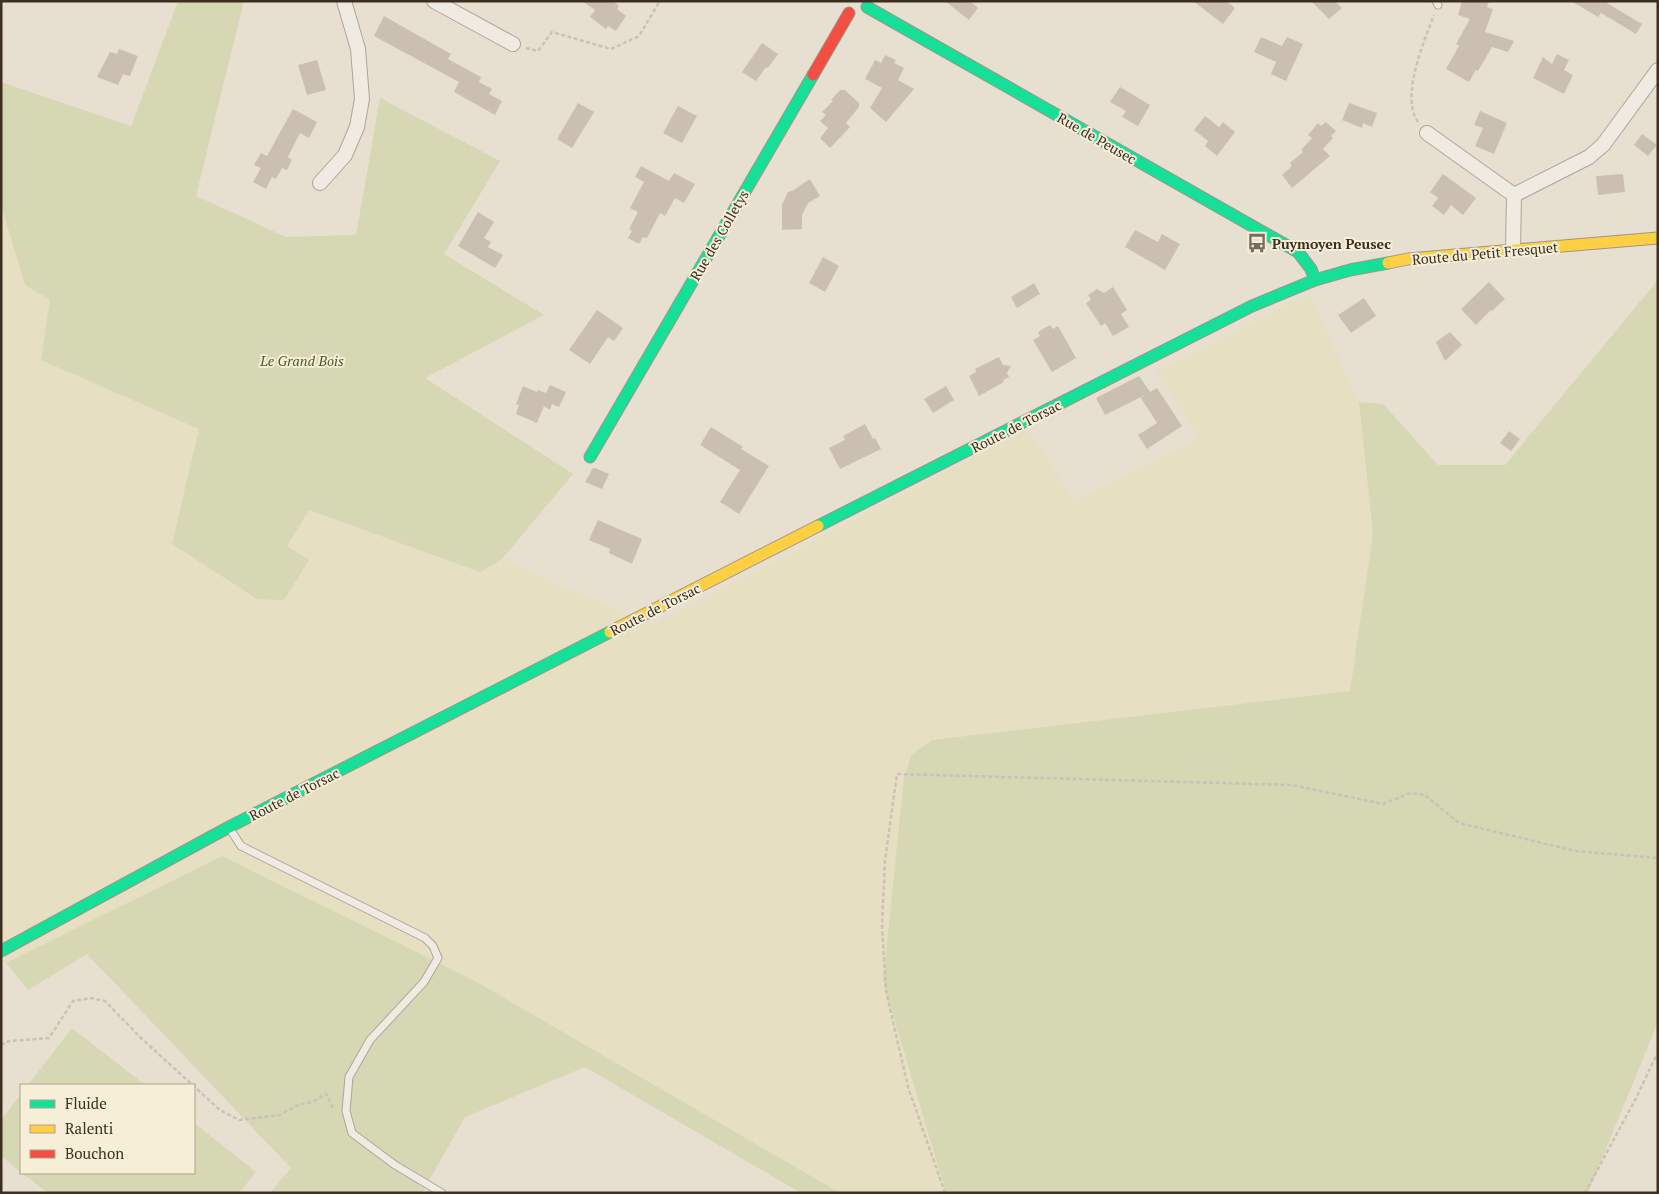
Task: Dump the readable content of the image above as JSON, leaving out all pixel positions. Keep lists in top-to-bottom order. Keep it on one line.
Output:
{"streets":{"street":["Rue de Peusec","Rue des Colletys","Route du Petit Fresquet","Route de Torsac"]},"crossings":[["Rue de Peusec","Rue des Colletys"],["Rue de Peusec","Route du Petit Fresquet"],["Rue de Peusec","Route de Torsac"],["Route du Petit Fresquet","Route de Torsac"]],"parks":["Le Grand Bois"],"places":{"bus stop":["Puymoyen Peusec"]},"legend":["Fluide","Ralenti","Bouchon"]}
